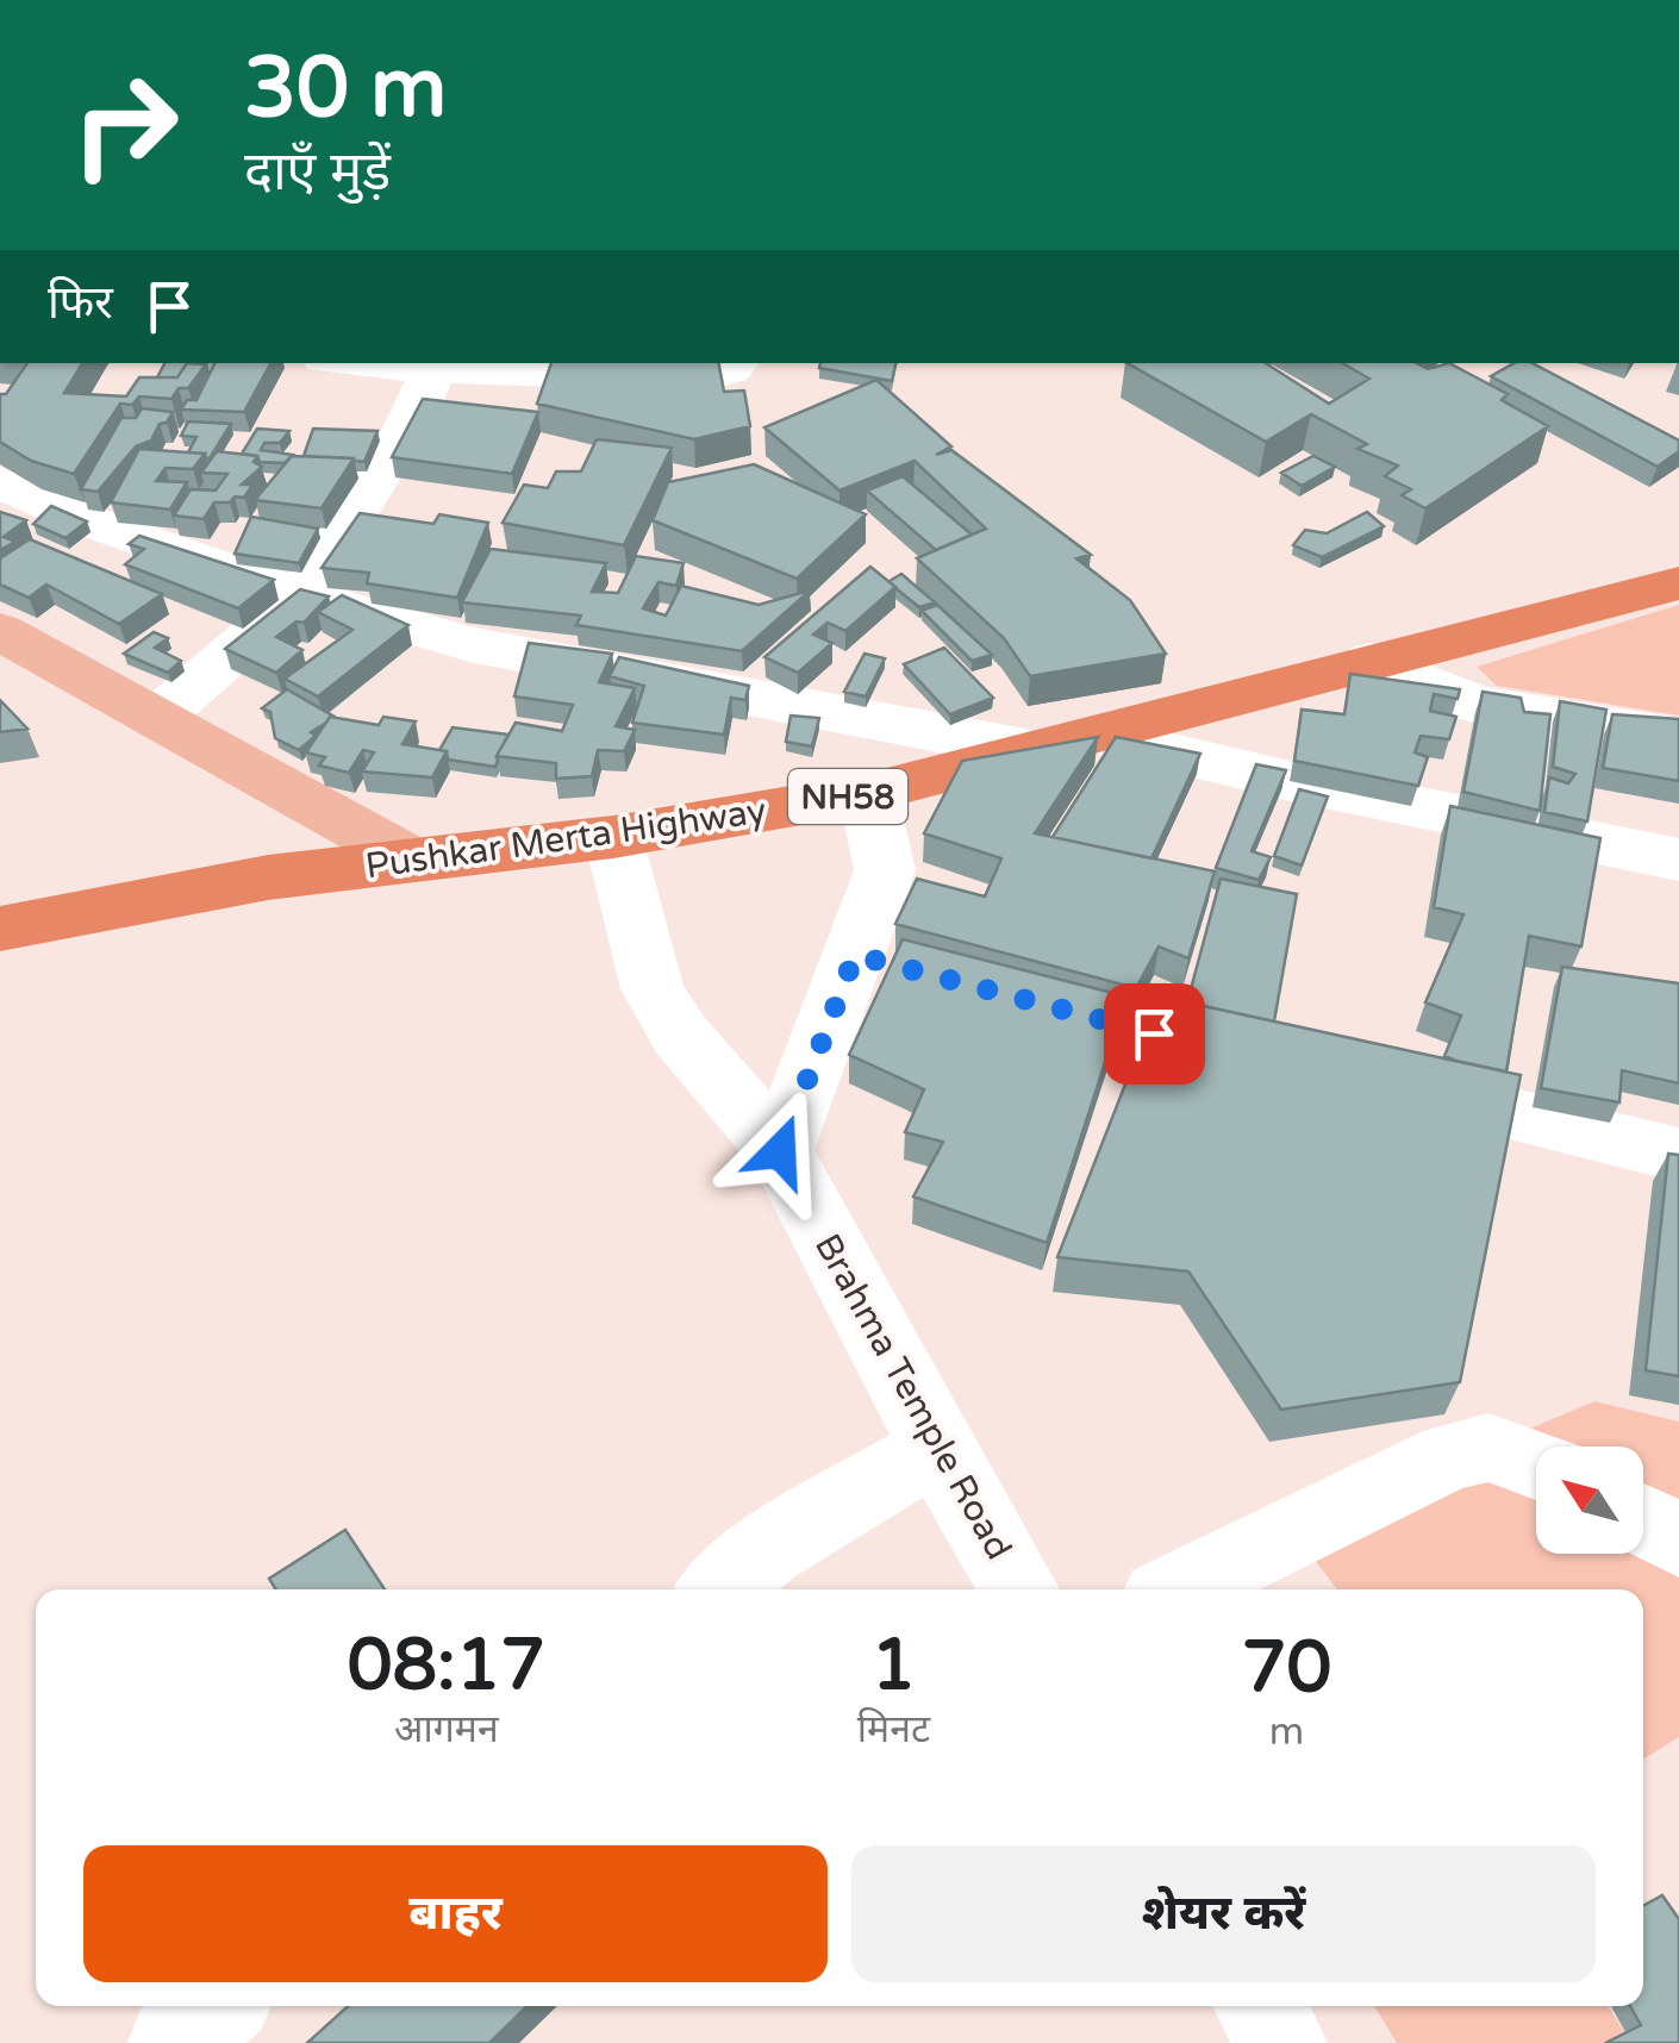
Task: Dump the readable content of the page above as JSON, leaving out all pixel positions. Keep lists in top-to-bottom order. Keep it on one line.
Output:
{"streets":{"highway":["NH58","Pushkar Merta Highway"],"street":["Brahma Temple Road"]},"crossings":[["Pushkar Merta Highway","Brahma Temple Road"]],"north":"top left","page":{"turn":["30 m","दाएँ मुड़ें"],"then":"फिर","eta":["08:17","आगमन","1","मिनट","70","m"],"buttons":["बाहर","शेयर करें"]}}
